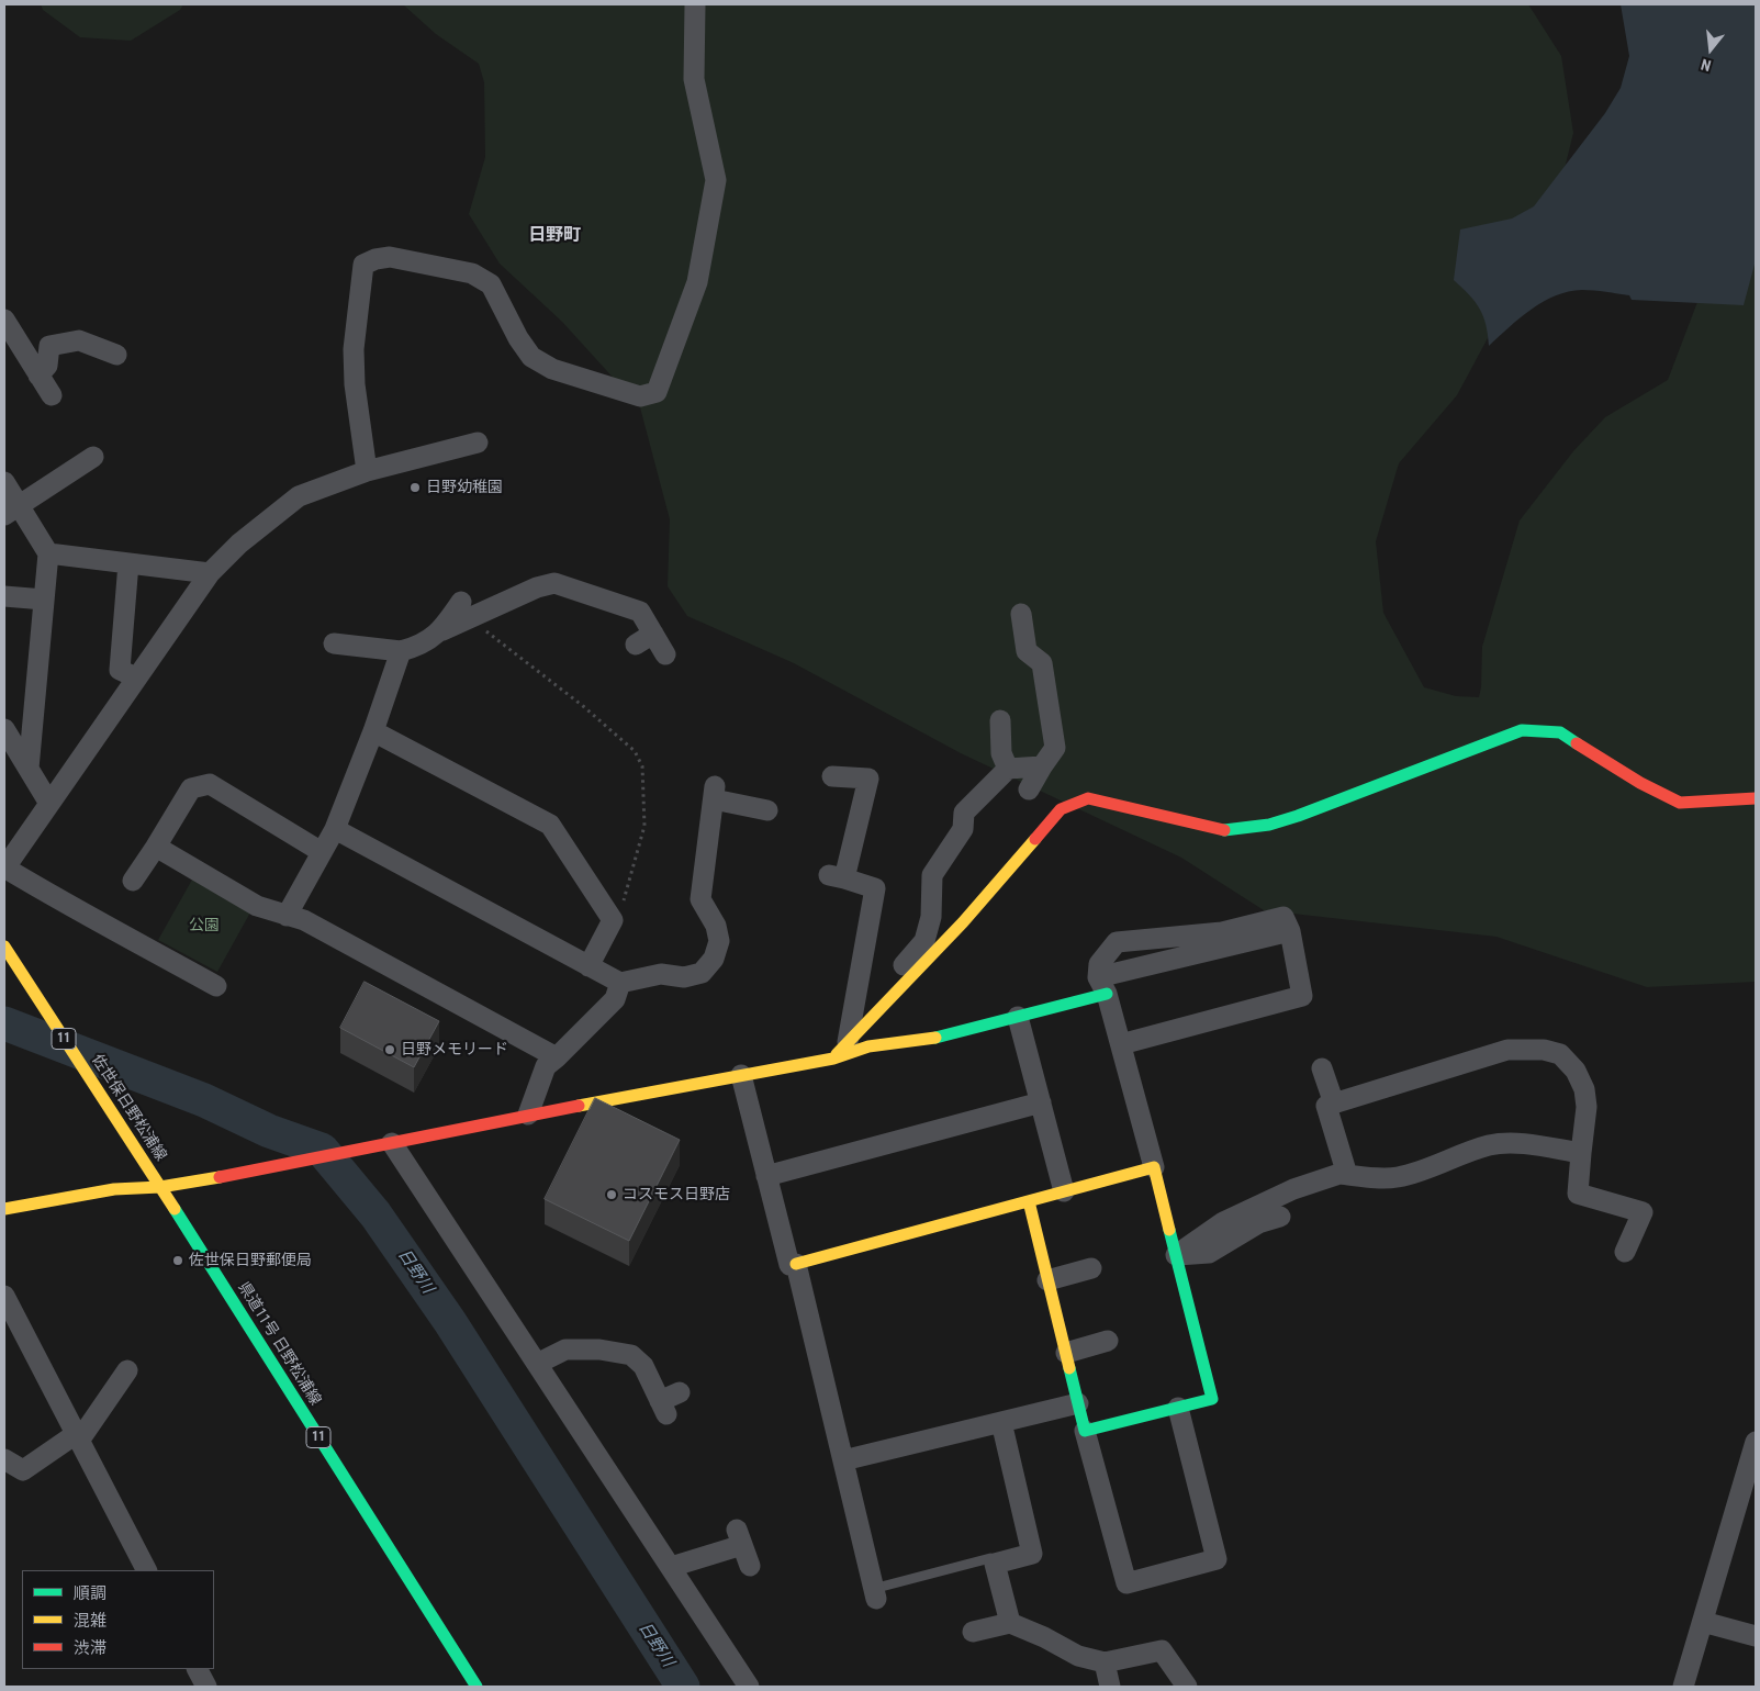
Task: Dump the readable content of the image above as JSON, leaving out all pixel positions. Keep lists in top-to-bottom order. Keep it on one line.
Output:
{"streets":{"street":["11","佐世保日野松浦線","県道11号 日野松浦線"]},"crossings":[["佐世保日野松浦線","県道11号 日野松浦線"]],"districts":["日野町"],"water":["日野川"],"parks":["公園"],"places":["日野幼稚園","日野メモリード","コスモス日野店","佐世保日野郵便局"],"legend":["順調","混雑","渋滞"],"north":"bottom"}
